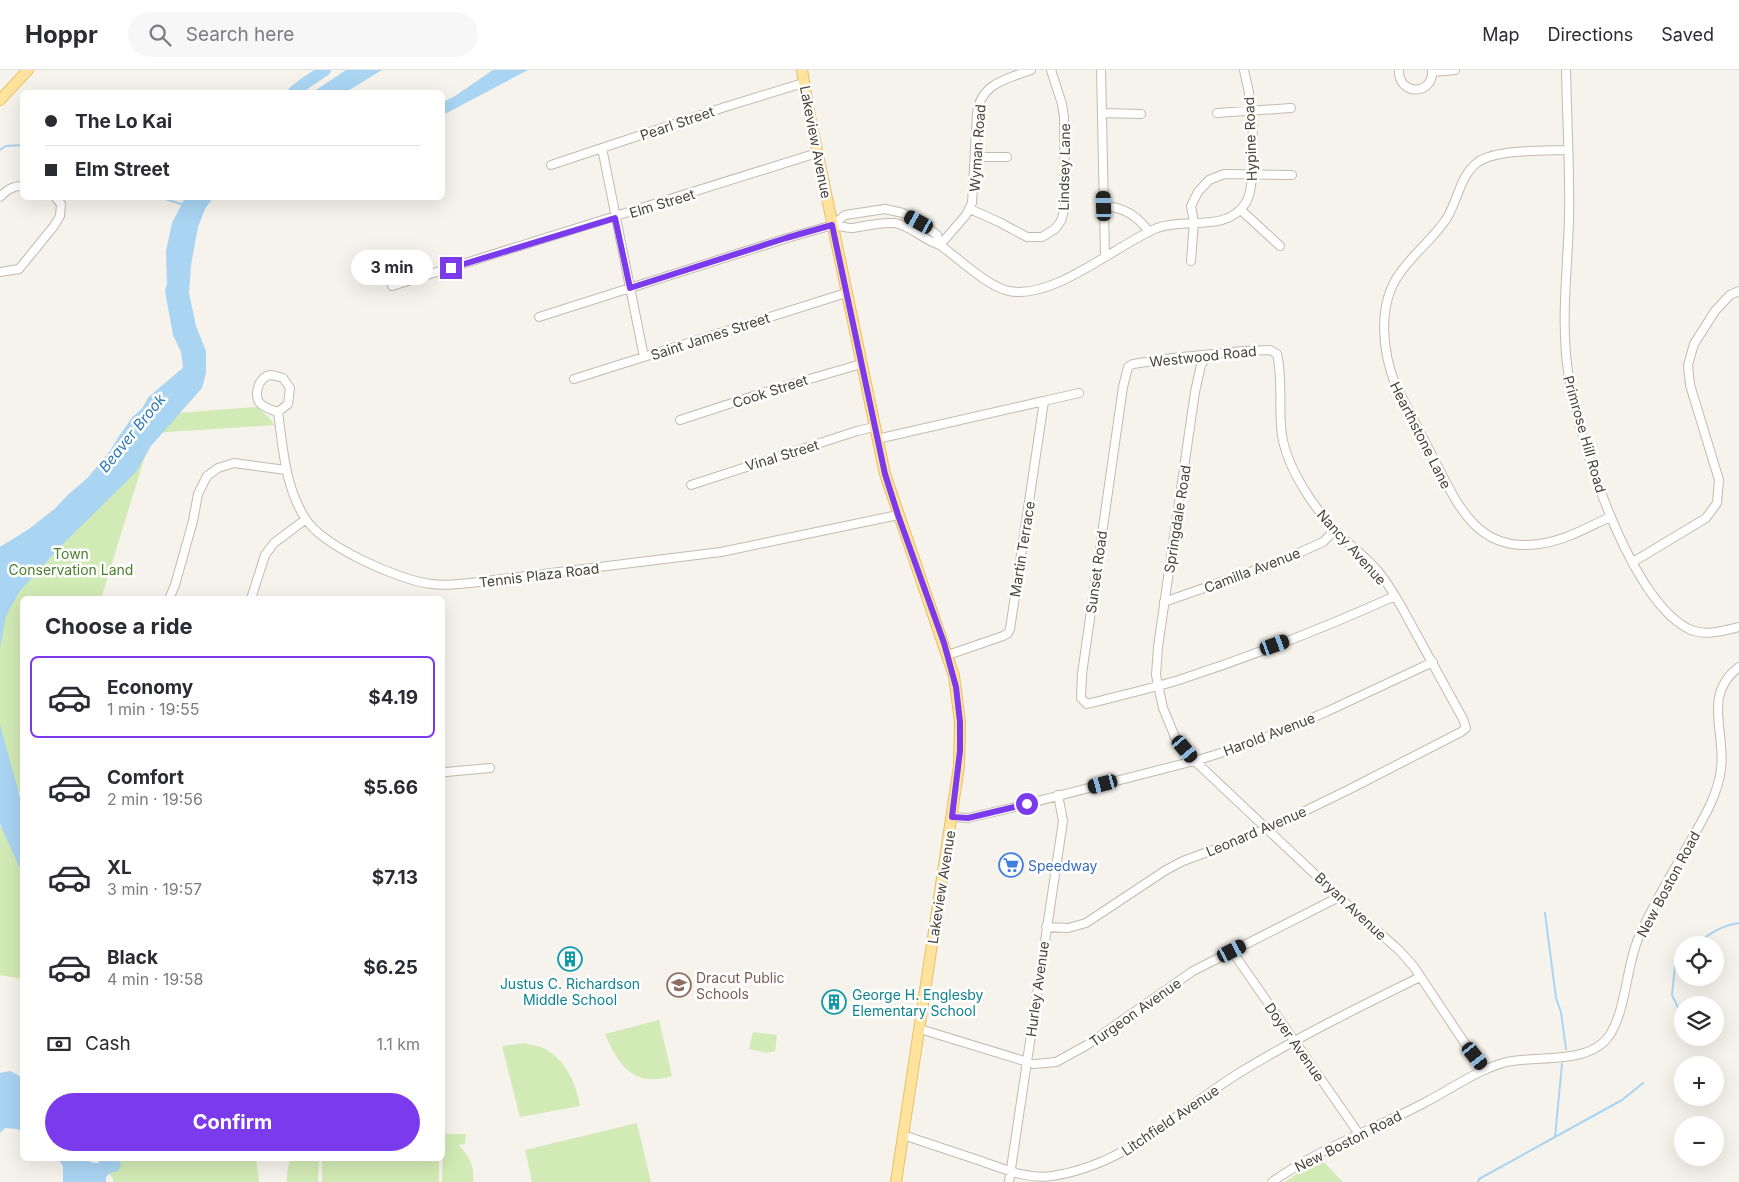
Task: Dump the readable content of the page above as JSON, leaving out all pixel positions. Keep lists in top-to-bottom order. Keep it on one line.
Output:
{"streets":{"main road":["Lakeview Avenue"],"street":["Pearl Street","Hypine Road","Wyman Road","Lindsey Lane","Elm Street","Saint James Street","Westwood Road","Cook Street","Primrose Hill Road","Hearthstone Lane","Vinal Street","Springdale Road","Nancy Avenue","Martin Terrace","Camilla Avenue","Sunset Road","Tennis Plaza Road","Harold Avenue","Leonard Avenue","New Boston Road","Bryan Avenue","Hurley Avenue","Turgeon Avenue","Doyer Avenue","Litchfield Avenue"]},"crossings":[["Pearl Street","Lakeview Avenue"],["Lakeview Avenue","Elm Street"],["Lakeview Avenue","Saint James Street"],["Lakeview Avenue","Cook Street"],["Lakeview Avenue","Vinal Street"],["Lakeview Avenue","Martin Terrace"],["Lakeview Avenue","Tennis Plaza Road"],["Lakeview Avenue","Harold Avenue"],["Lakeview Avenue","Turgeon Avenue"],["Lakeview Avenue","Litchfield Avenue"],["Wyman Road","Lindsey Lane"],["Westwood Road","Springdale Road"],["Westwood Road","Nancy Avenue"],["Westwood Road","Sunset Road"],["Primrose Hill Road","Hearthstone Lane"],["Springdale Road","Camilla Avenue"],["Springdale Road","Sunset Road"],["Springdale Road","Harold Avenue"],["Springdale Road","Bryan Avenue"],["Nancy Avenue","Camilla Avenue"],["Nancy Avenue","Harold Avenue"],["Nancy Avenue","Leonard Avenue"],["Harold Avenue","Bryan Avenue"],["Harold Avenue","Hurley Avenue"],["Leonard Avenue","Bryan Avenue"],["Leonard Avenue","Hurley Avenue"],["New Boston Road","Bryan Avenue"],["New Boston Road","Doyer Avenue"],["Bryan Avenue","Turgeon Avenue"],["Bryan Avenue","Litchfield Avenue"],["Hurley Avenue","Turgeon Avenue"],["Hurley Avenue","Litchfield Avenue"],["Turgeon Avenue","Doyer Avenue"],["Doyer Avenue","Litchfield Avenue"]],"water":["Beaver Brook"],"parks":["Town Conservation Land"],"places":{"supermarket":["Speedway"],"building":["Justus C. Richardson Middle School","George H. Englesby Elementary School"],"school or university":["Dracut Public Schools"]},"page":{"header":"Hoppr","search":"Search here","nav":["Map","Directions","Saved"],"banner":["The Lo Kai","Elm Street"],"bubble":"3 min","heading":"Choose a ride","list":[{"name":"Economy","note":"1 min · 19:55","value":"$4.19"},{"name":"Comfort","note":"2 min · 19:56","value":"$5.66"},{"name":"XL","note":"3 min · 19:57","value":"$7.13"},{"name":"Black","note":"4 min · 19:58","value":"$6.25"}],"map_buttons":["+","−"],"pay":["Cash","1.1 km"],"buttons":"Confirm"}}
